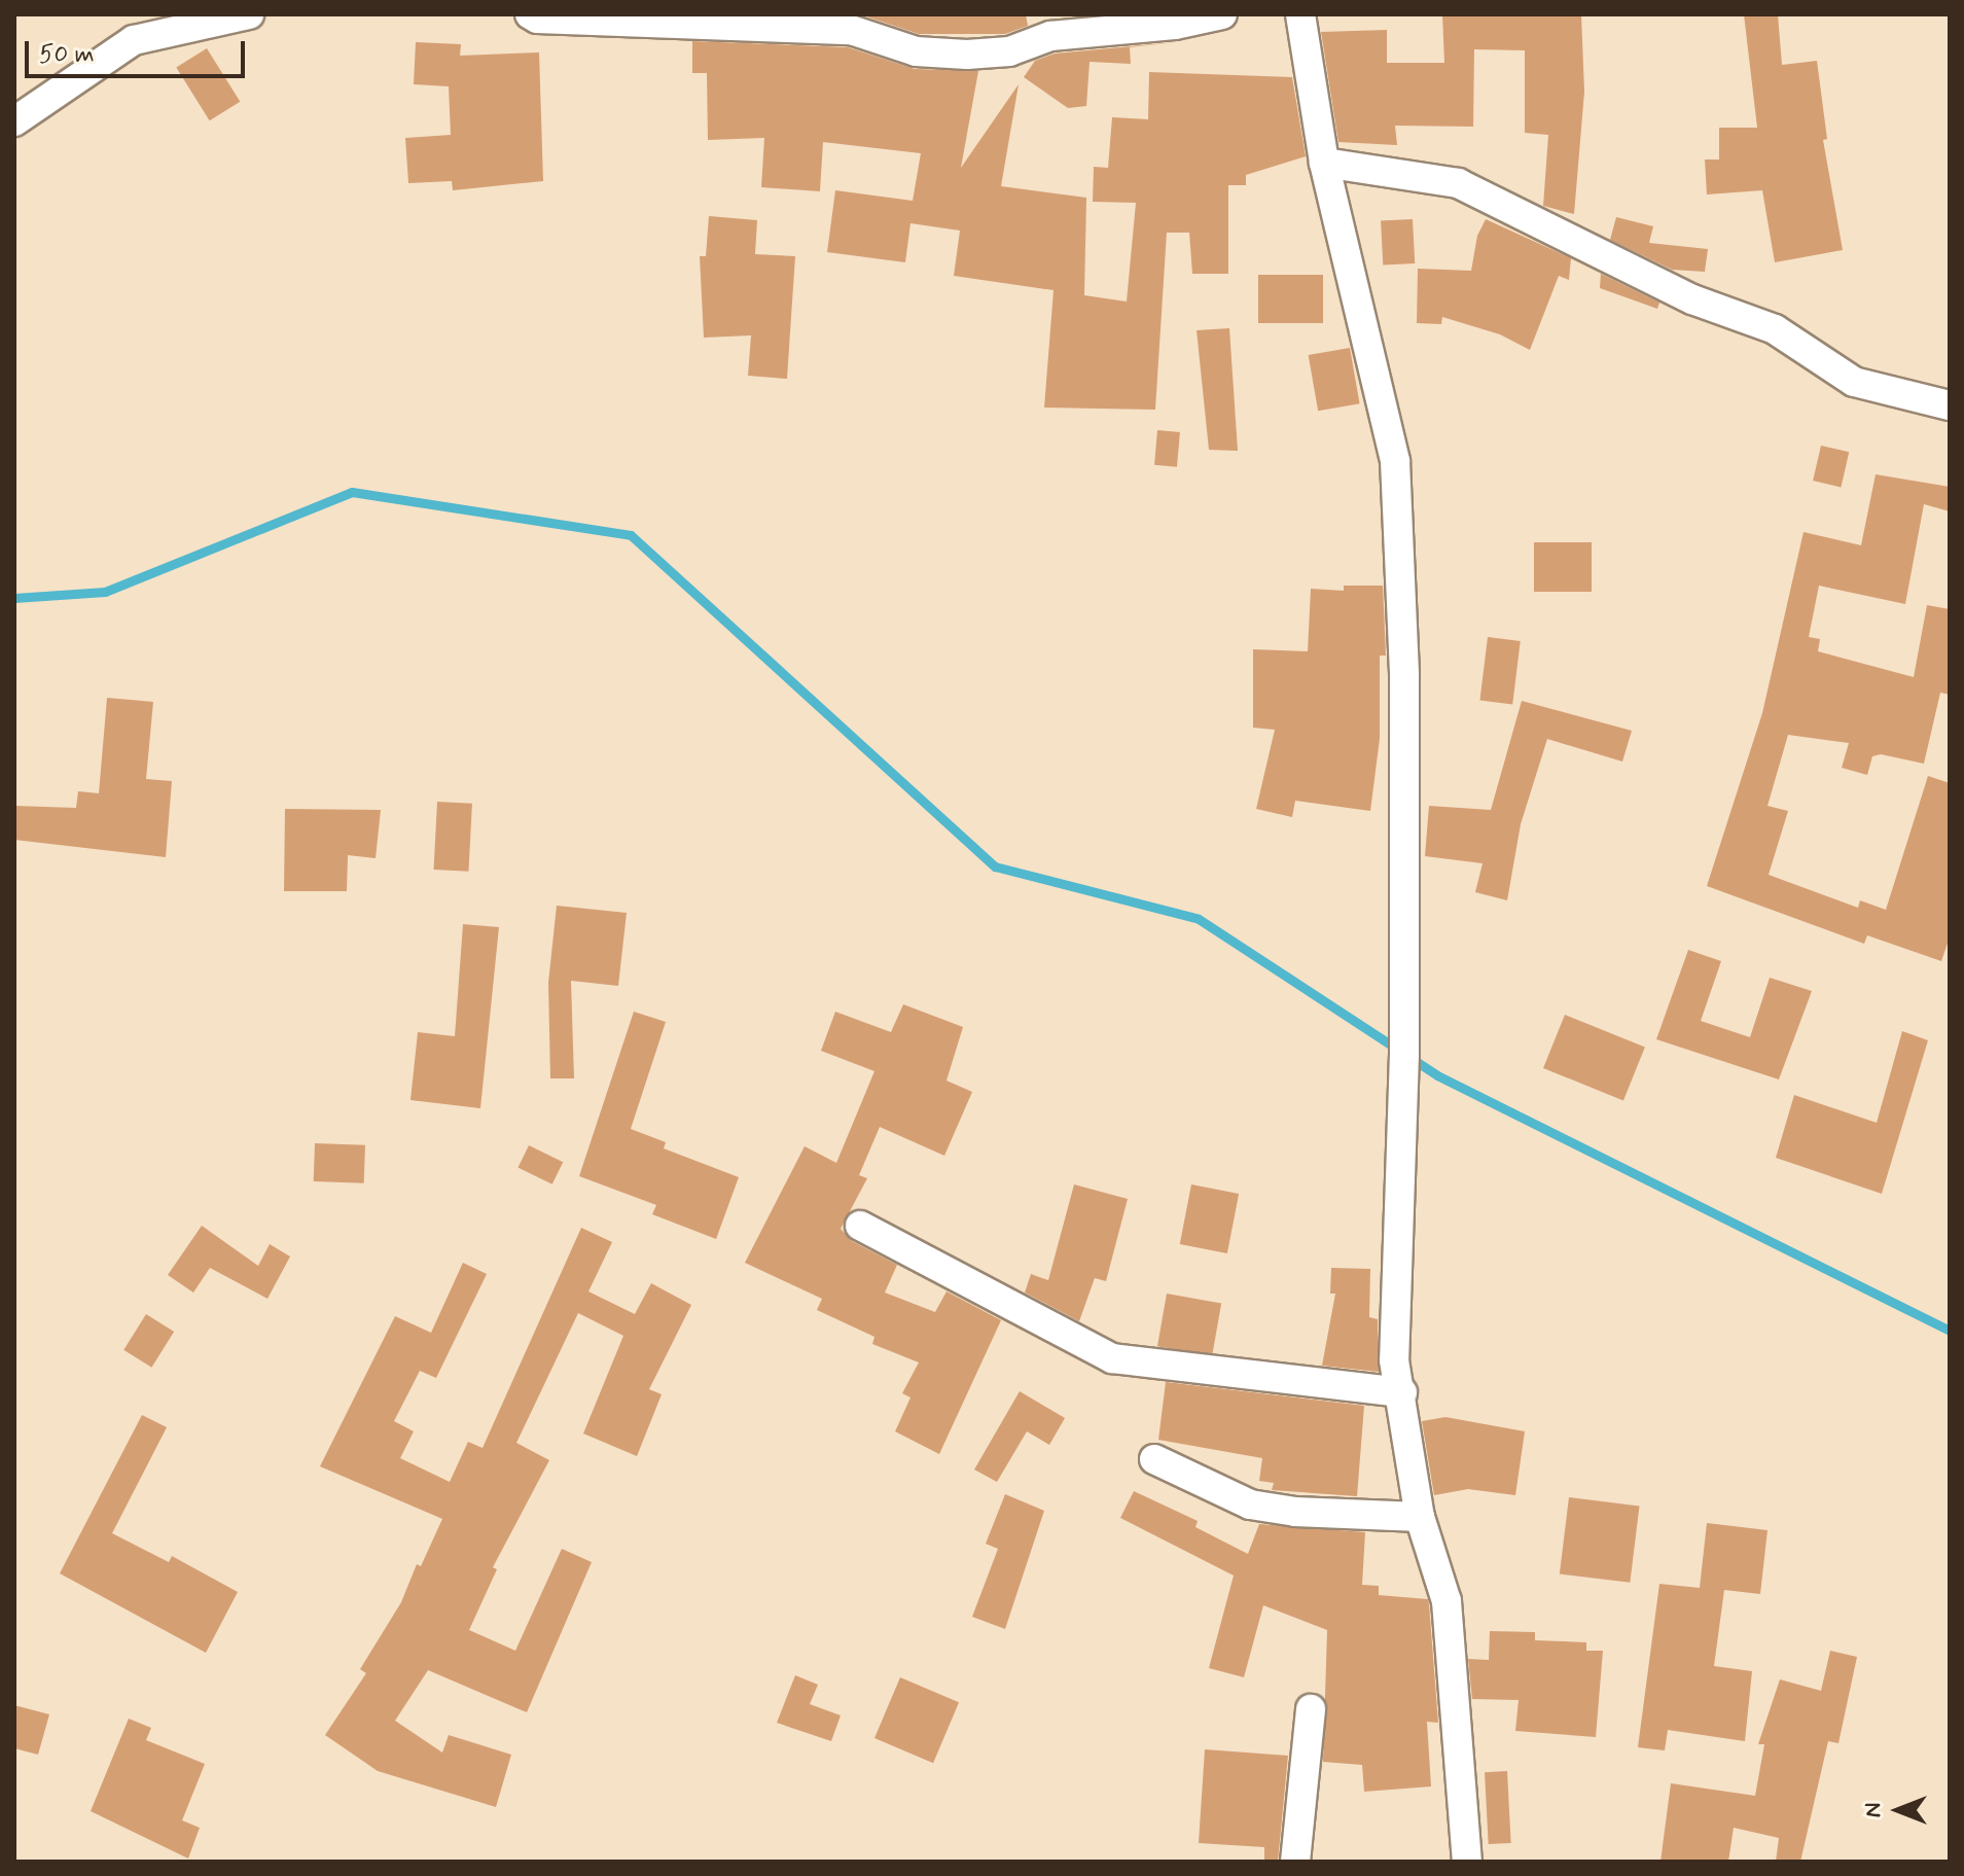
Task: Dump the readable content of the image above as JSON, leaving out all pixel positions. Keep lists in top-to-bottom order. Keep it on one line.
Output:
{"scale_bar":"50 m","north":"left"}
